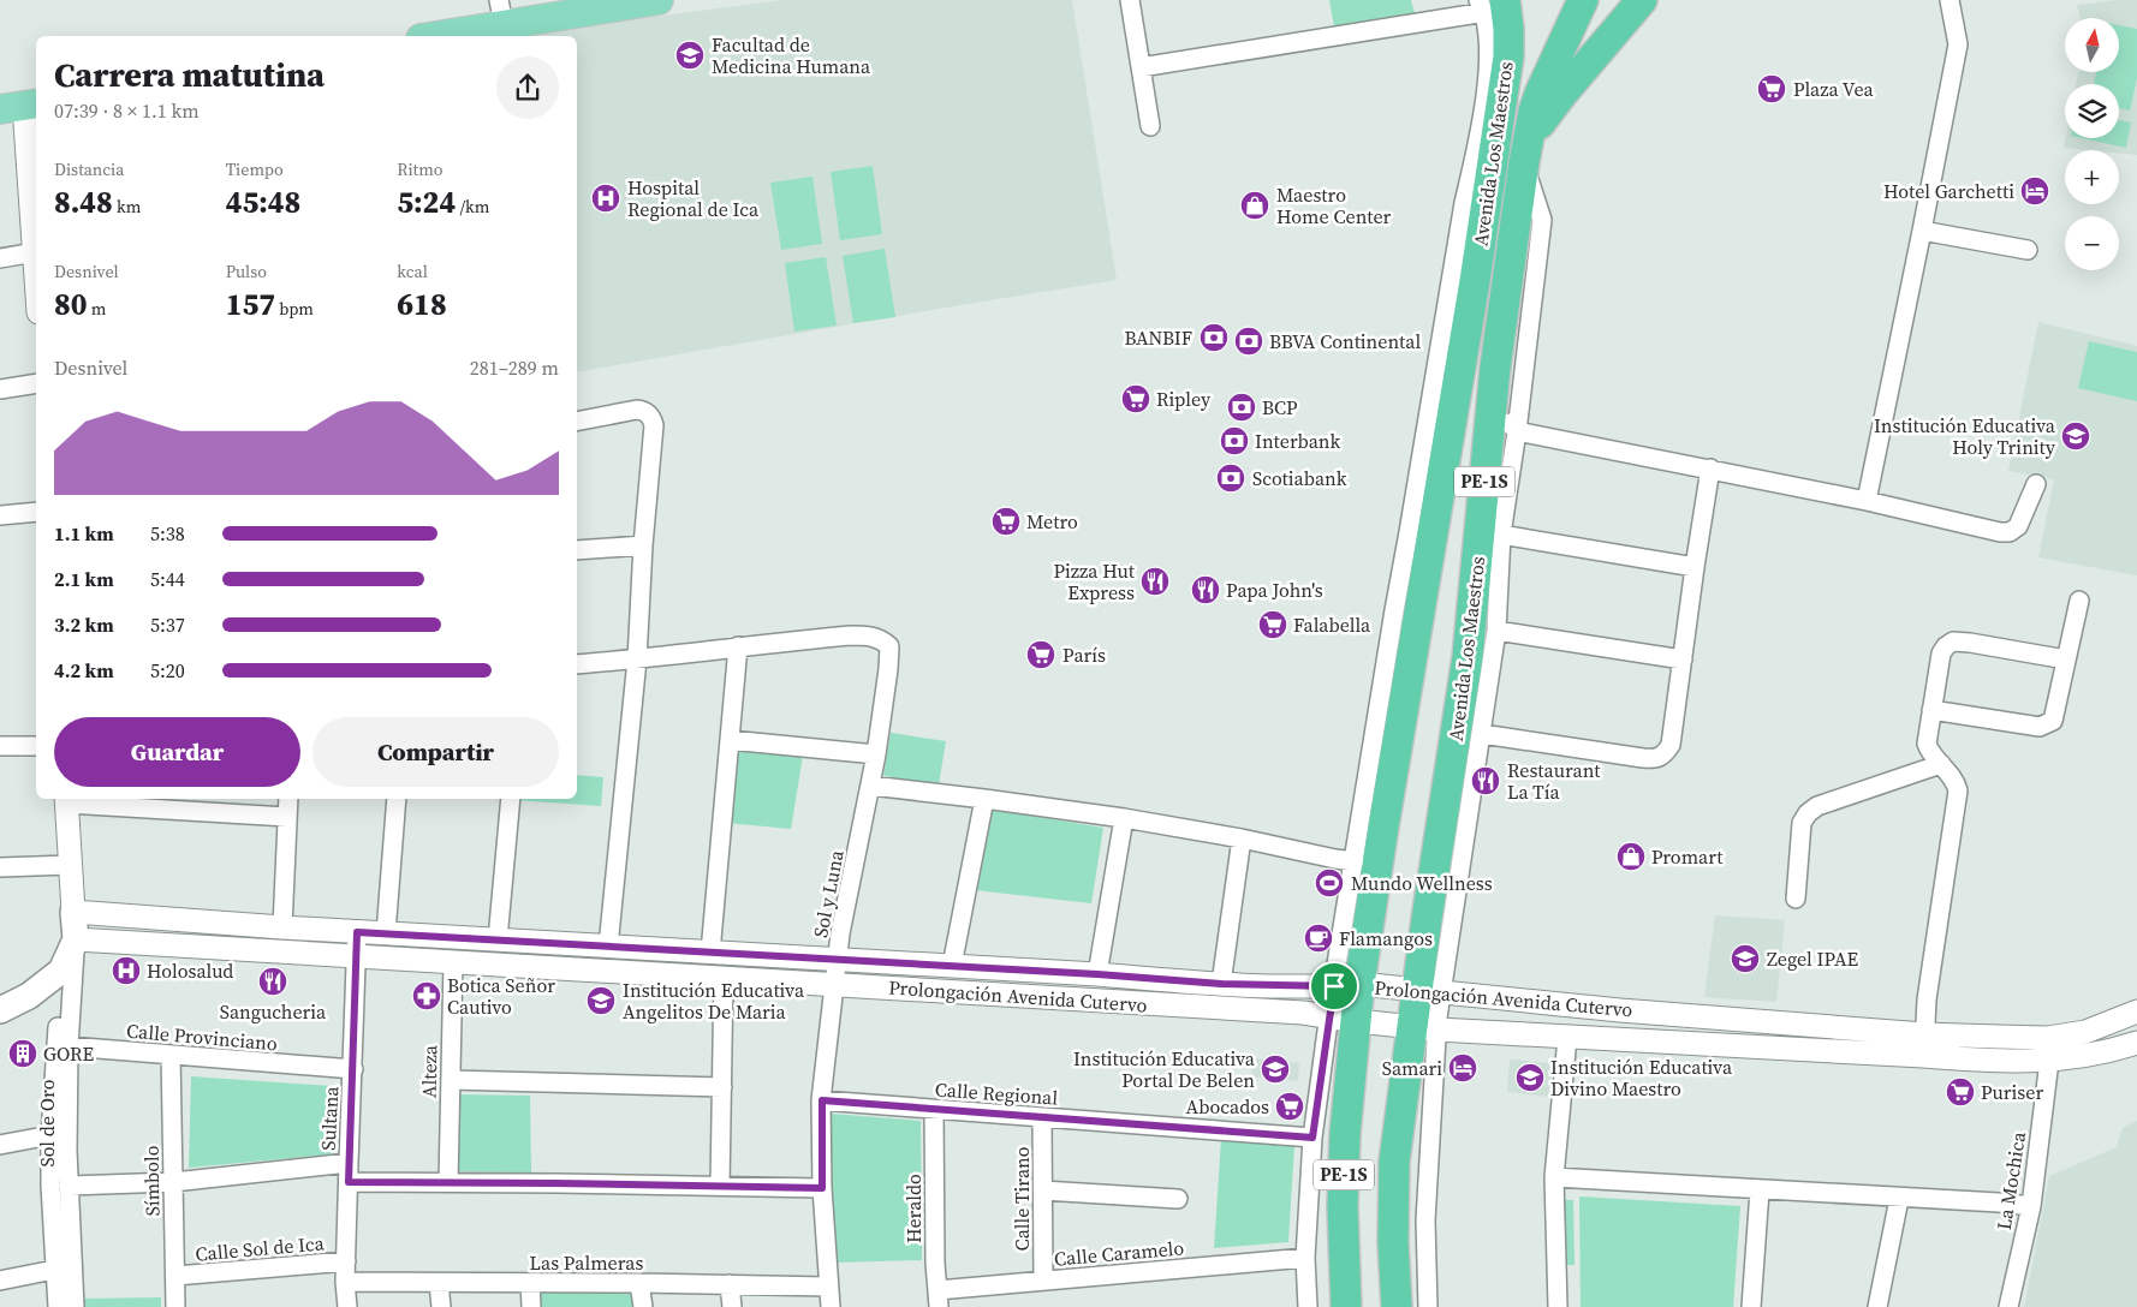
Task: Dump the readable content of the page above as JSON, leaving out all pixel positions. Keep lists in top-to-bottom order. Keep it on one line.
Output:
{"streets":{"highway":["Avenida Los Maestros","PE-1S"],"street":["Sol y Luna","Prolongación Avenida Cutervo","Calle Provinciano","Alteza","Calle Regional","Sultana","Sol de Oro","Símbolo","La Mochica","Calle Tirano","Heraldo","Calle Sol de Ica","Calle Caramelo","Las Palmeras"]},"crossings":[["Avenida Los Maestros","Prolongación Avenida Cutervo"],["Sol y Luna","Prolongación Avenida Cutervo"],["Sol y Luna","Calle Regional"],["Sol y Luna","Las Palmeras"],["Prolongación Avenida Cutervo","Alteza"],["Prolongación Avenida Cutervo","Sultana"],["Prolongación Avenida Cutervo","Sol de Oro"],["Prolongación Avenida Cutervo","La Mochica"],["Calle Provinciano","Sultana"],["Calle Provinciano","Sol de Oro"],["Calle Provinciano","Símbolo"],["Calle Regional","Calle Tirano"],["Calle Regional","Heraldo"],["Sultana","Calle Sol de Ica"],["Sultana","Las Palmeras"],["Símbolo","Calle Sol de Ica"],["Calle Tirano","Calle Caramelo"],["Heraldo","Calle Caramelo"]],"places":{"school or university":["Facultad de Medicina Humana","Institución Educativa Holy Trinity","Zegel IPAE","Institución Educativa Angelitos De Maria","Institución Educativa Portal De Belen","Institución Educativa Divino Maestro"],"supermarket":["Plaza Vea","Ripley","Metro","Falabella","París","Puriser","Abocados"],"hotel":["Hotel Garchetti","Samari"],"hospital":["Hospital Regional de Ica","Holosalud"],"shop":["Maestro Home Center","Promart"],"bank":["BANBIF","BBVA Continental","BCP","Interbank","Scotiabank"],"restaurant":["Pizza Hut Express","Papa John's","Restaurant La Tía","Sangucheria"],"sports":["Mundo Wellness"],"cafe":["Flamangos"],"pharmacy":["Botica Señor Cautivo"],"building":["GORE"]},"north":"top","page":{"map_buttons":["+","−"],"heading":["Carrera matutina","07:39 · 8 × 1.1 km"],"stats":[["Distancia","8.48 km"],["Tiempo","45:48"],["Ritmo","5:24 /km"],["Desnivel","80 m"],["Pulso","157 bpm"],["kcal","618"]],"chart":["Desnivel","281–289 m"],"list":[{"name":"1.1 km","note":"5:38"},{"name":"2.1 km","note":"5:44"},{"name":"3.2 km","note":"5:37"},{"name":"4.2 km","note":"5:20"}],"buttons":["Guardar","Compartir"]}}
